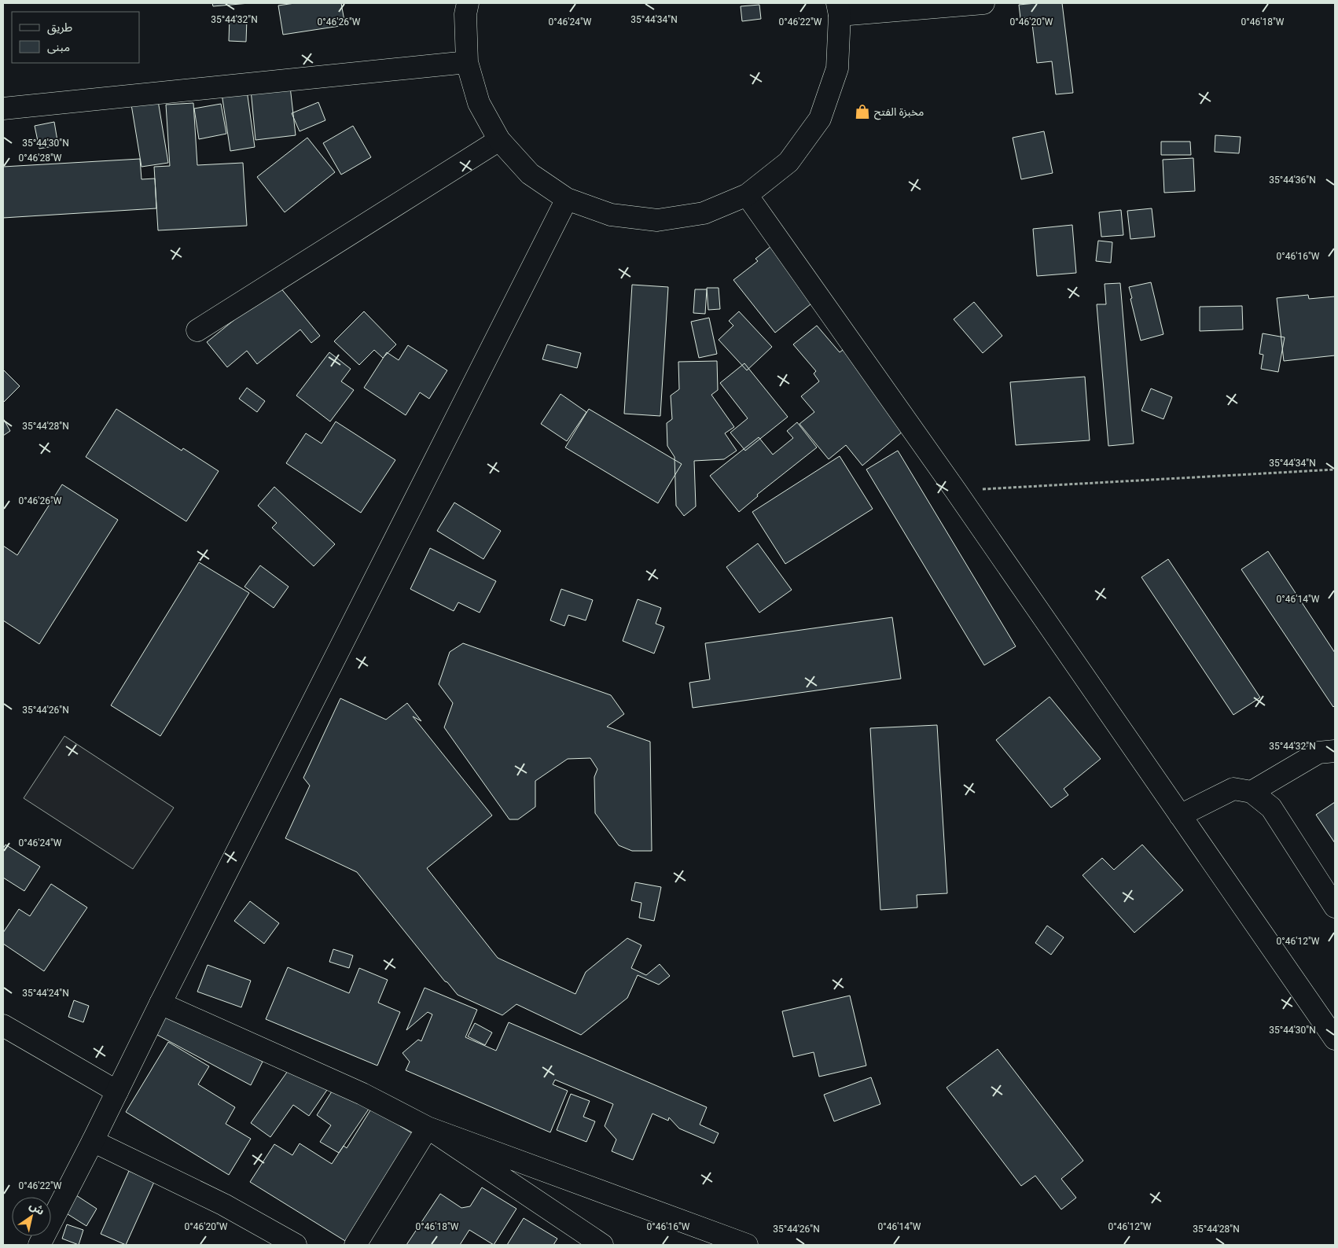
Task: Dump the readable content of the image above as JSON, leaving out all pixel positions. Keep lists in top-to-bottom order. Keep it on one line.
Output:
{"places":{"shop":["مخبزة الفتح"]},"legend":["طريق","مبنى"],"north":"top right","coordinates":["35°44'32\"N","35°44'34\"N","0°46'26\"W","0°46'24\"W","0°46'22\"W","0°46'20\"W","0°46'18\"W","35°44'30\"N","0°46'28\"W","35°44'36\"N","0°46'16\"W","35°44'28\"N","0°46'14\"W","35°44'26\"N","0°46'12\"W","35°44'24\"N"]}
